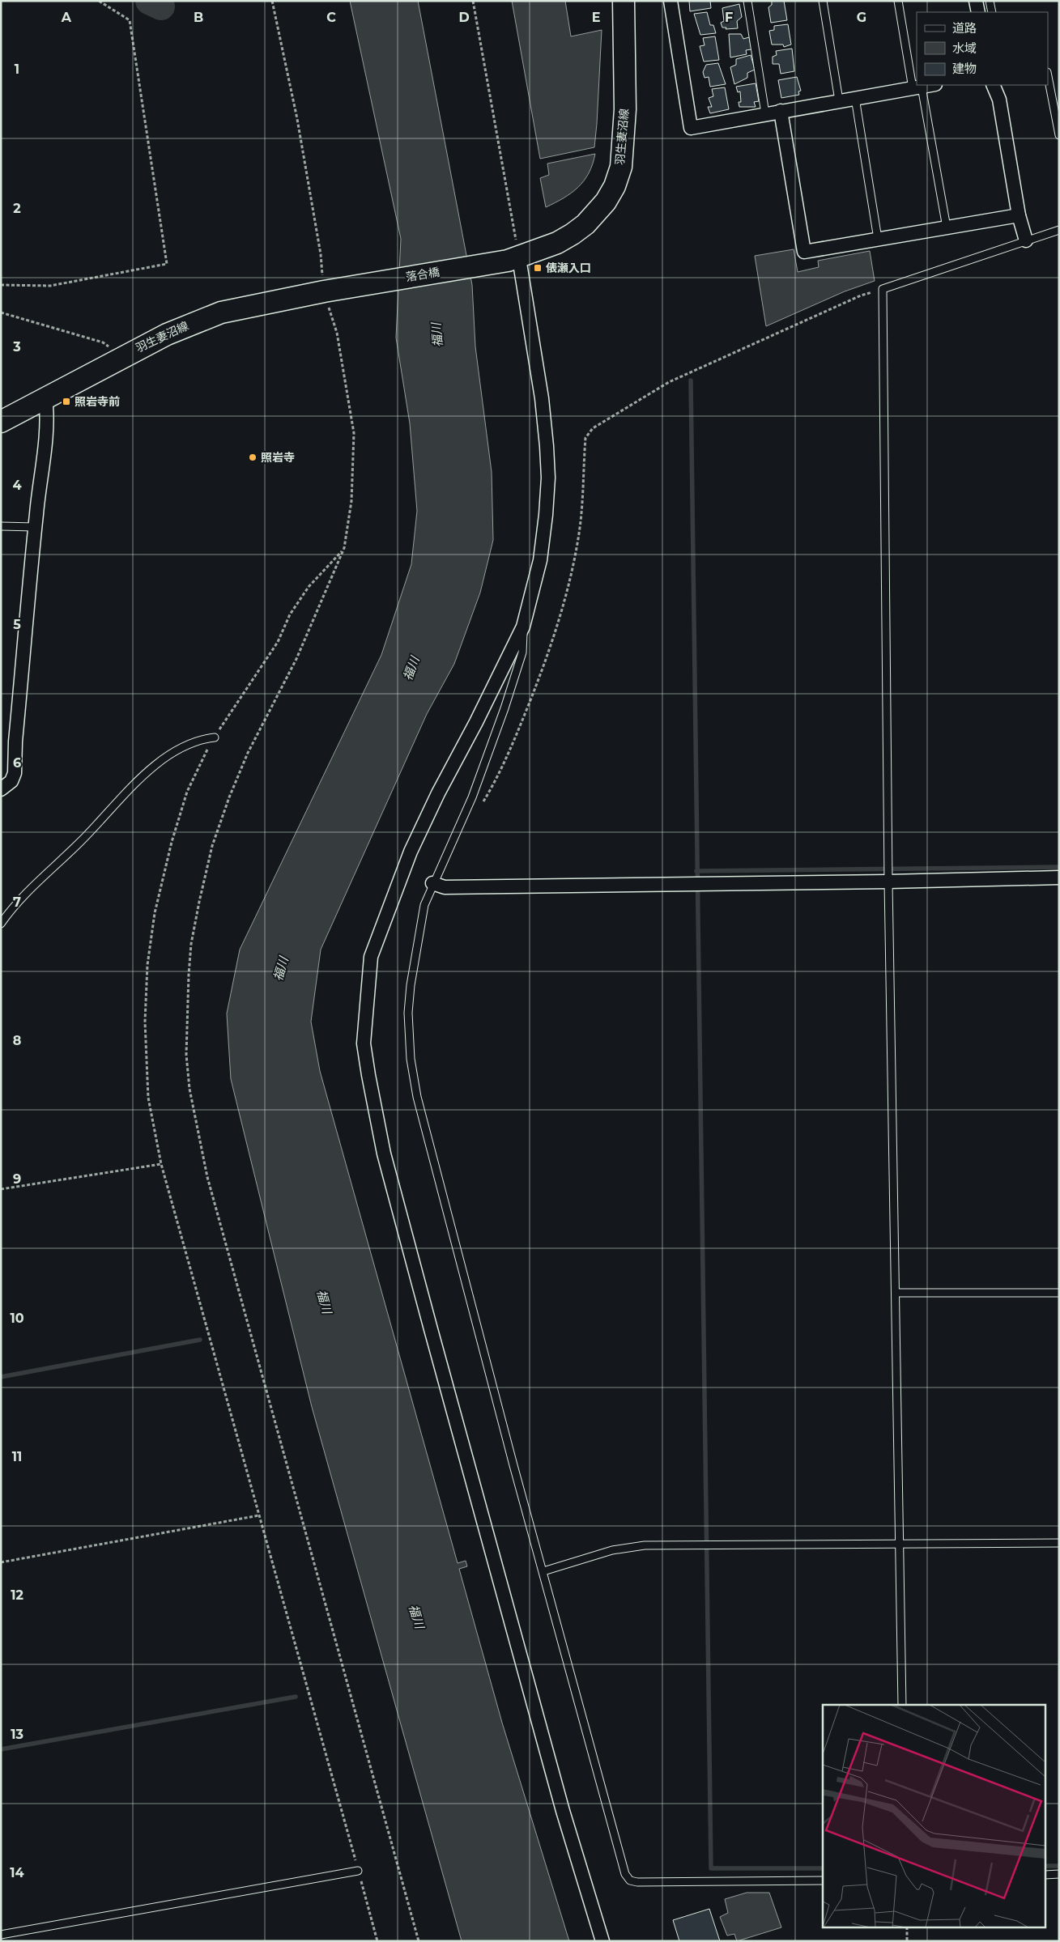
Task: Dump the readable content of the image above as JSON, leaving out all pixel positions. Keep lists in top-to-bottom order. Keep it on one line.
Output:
{"streets":{"main road":["羽生妻沼線","落合橋"]},"crossings":[["羽生妻沼線","落合橋"]],"water":["福川"],"places":{"transit":["俵瀬入口","照岩寺前"],"other":["照岩寺"]},"legend":["道路","水域","建物"],"grid":{"columns":["A","B","C","D","E","F","G"],"rows":["1","2","3","4","5","6","7","8","9","10","11","12","13","14"]}}
